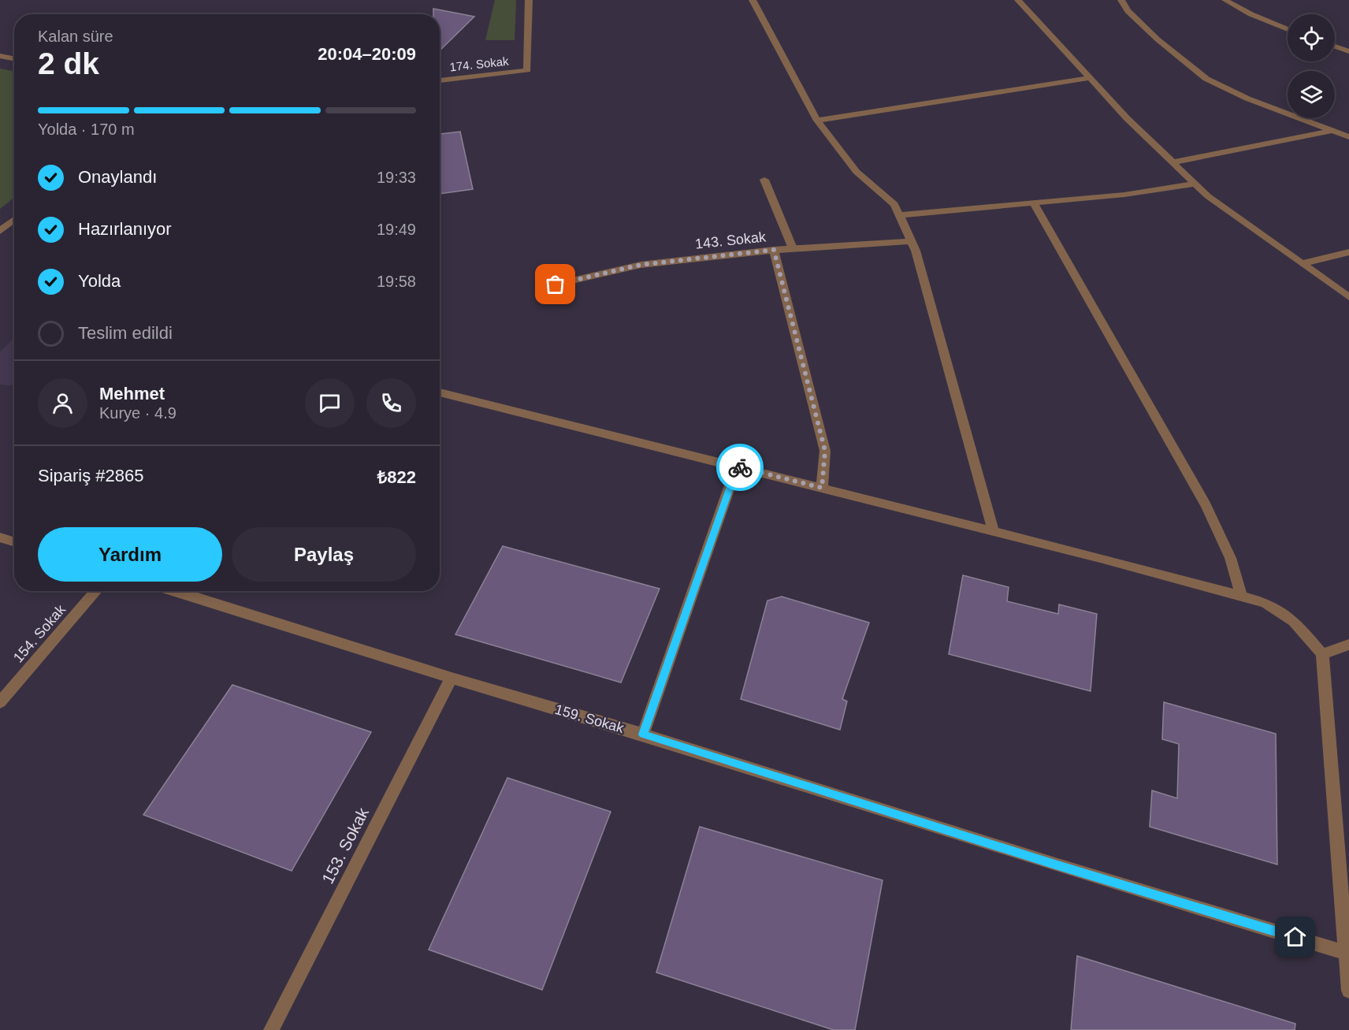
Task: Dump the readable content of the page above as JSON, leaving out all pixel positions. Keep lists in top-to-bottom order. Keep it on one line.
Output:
{"streets":{"street":["174. Sokak","143. Sokak","154. Sokak","159. Sokak","153. Sokak"]},"crossings":[["159. Sokak","153. Sokak"]],"page":{"heading":["2 dk","Kalan süre","20:04–20:09"],"panel":["Mehmet","Kurye · 4.9","Sipariş #2865","₺822"],"bar":"Yolda · 170 m","list":[["Onaylandı","19:33"],["Hazırlanıyor","19:49"],["Yolda","19:58"],"Teslim edildi"],"buttons":["Yardım","Paylaş"]}}
